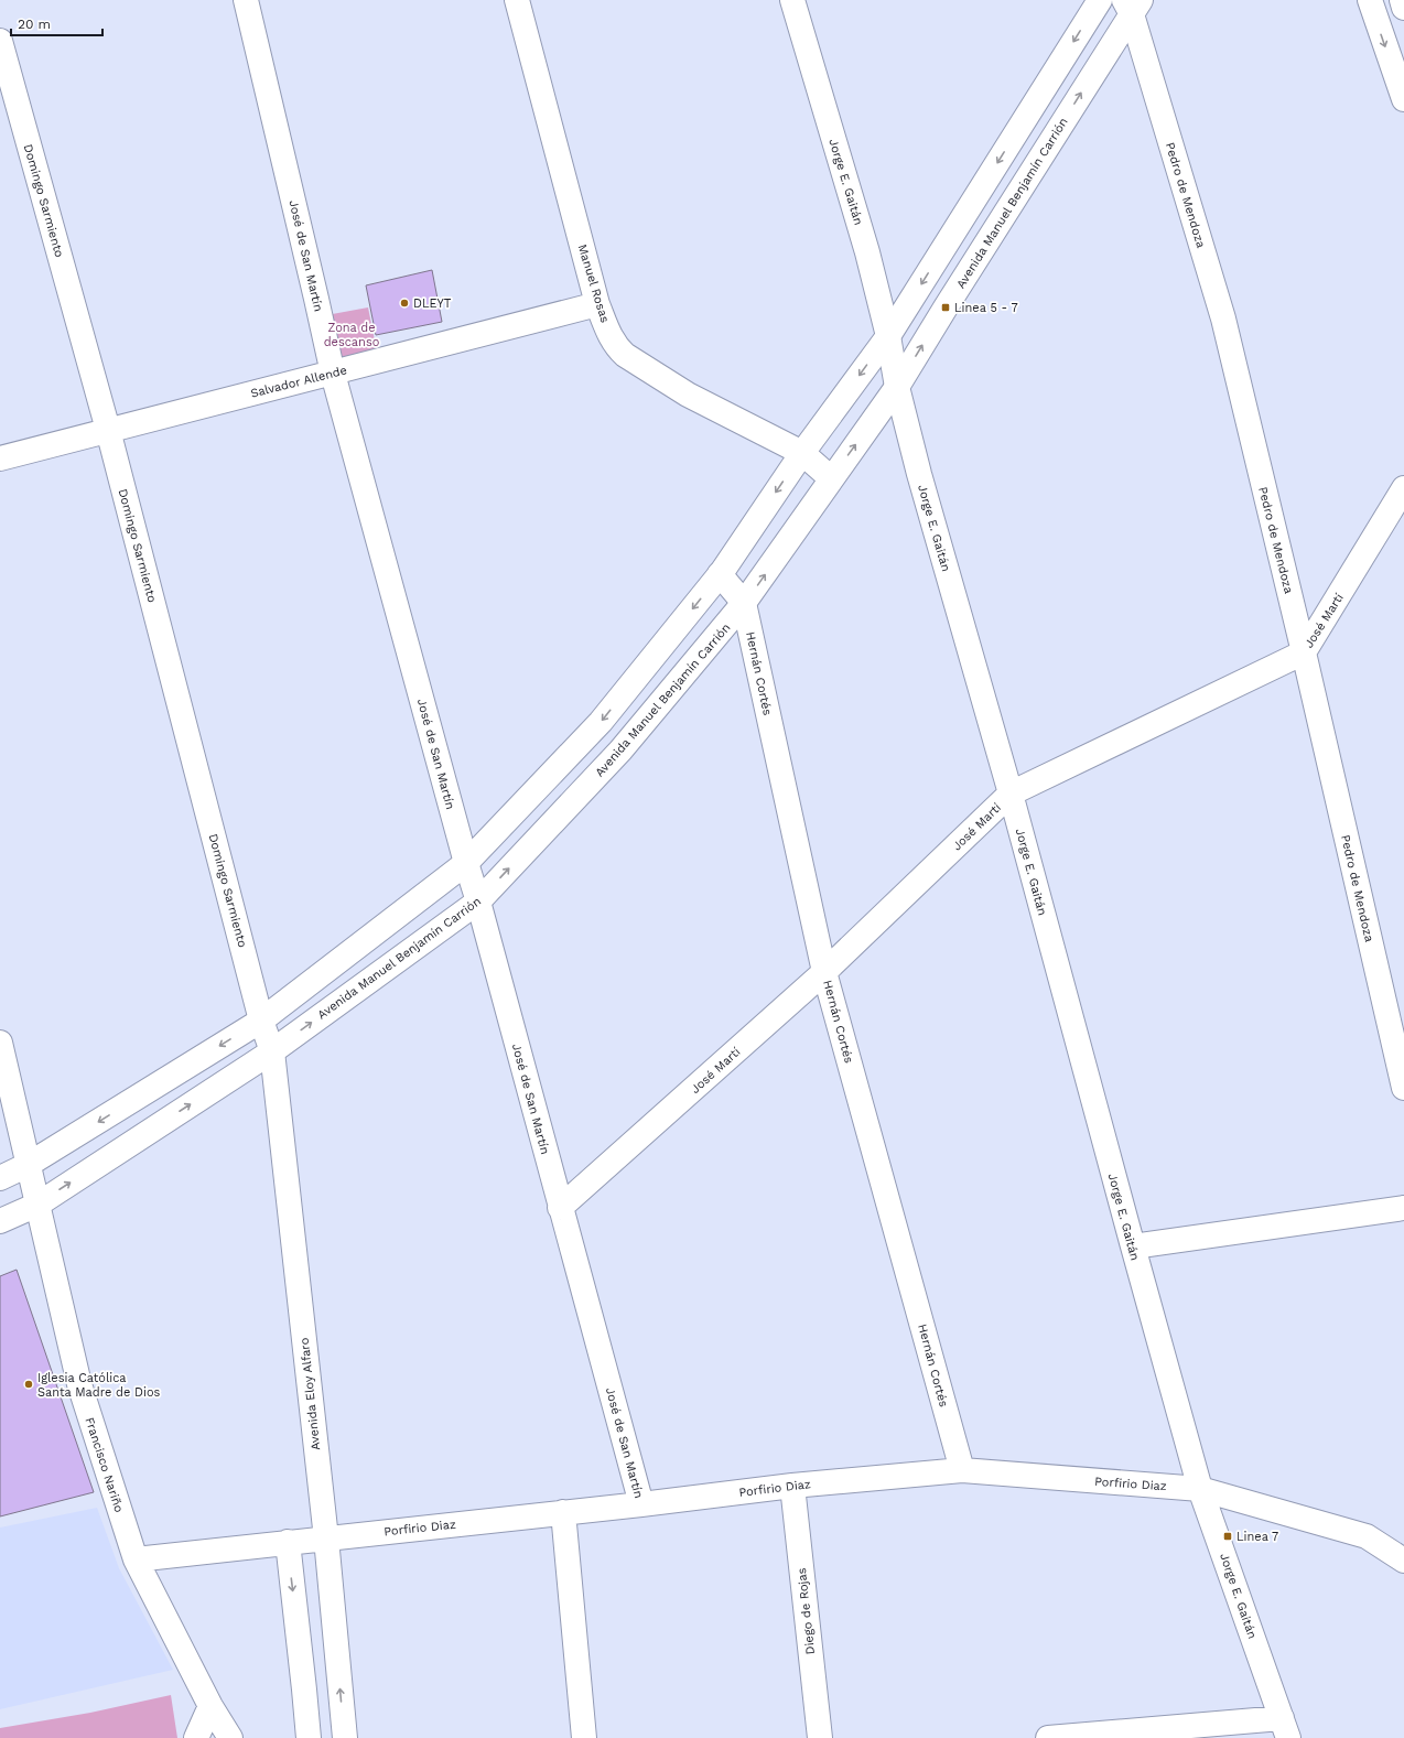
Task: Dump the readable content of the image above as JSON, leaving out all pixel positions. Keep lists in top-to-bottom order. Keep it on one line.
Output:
{"streets":{"street":["Jorge E. Gaitán","Pedro de Mendoza","Domingo Sarmiento","Avenida Manuel Benjamín Carrión","José de San Martín","Manuel Rosas","Salvador Allende","José Martí","Hernán Cortés","Avenida Eloy Alfaro","Francisco Nariño","Porfirio Diaz","Diego de Rojas"]},"crossings":[["Jorge E. Gaitán","Avenida Manuel Benjamín Carrión"],["Jorge E. Gaitán","José Martí"],["Jorge E. Gaitán","Porfirio Diaz"],["Pedro de Mendoza","Avenida Manuel Benjamín Carrión"],["Pedro de Mendoza","José Martí"],["Domingo Sarmiento","Avenida Manuel Benjamín Carrión"],["Domingo Sarmiento","Salvador Allende"],["Domingo Sarmiento","Avenida Eloy Alfaro"],["Avenida Manuel Benjamín Carrión","José de San Martín"],["Avenida Manuel Benjamín Carrión","Manuel Rosas"],["Avenida Manuel Benjamín Carrión","Hernán Cortés"],["Avenida Manuel Benjamín Carrión","Avenida Eloy Alfaro"],["Avenida Manuel Benjamín Carrión","Francisco Nariño"],["José de San Martín","Salvador Allende"],["José de San Martín","José Martí"],["José de San Martín","Porfirio Diaz"],["Manuel Rosas","Salvador Allende"],["José Martí","Hernán Cortés"],["Hernán Cortés","Porfirio Diaz"],["Avenida Eloy Alfaro","Porfirio Diaz"],["Francisco Nariño","Porfirio Diaz"],["Porfirio Diaz","Diego de Rojas"]],"parks":["Zona de descanso"],"places":{"other":["DLEYT","Iglesia Católica Santa Madre de Dios"],"transit":["Linea 5 - 7","Linea 7"]},"scale_bar":"20 m"}
